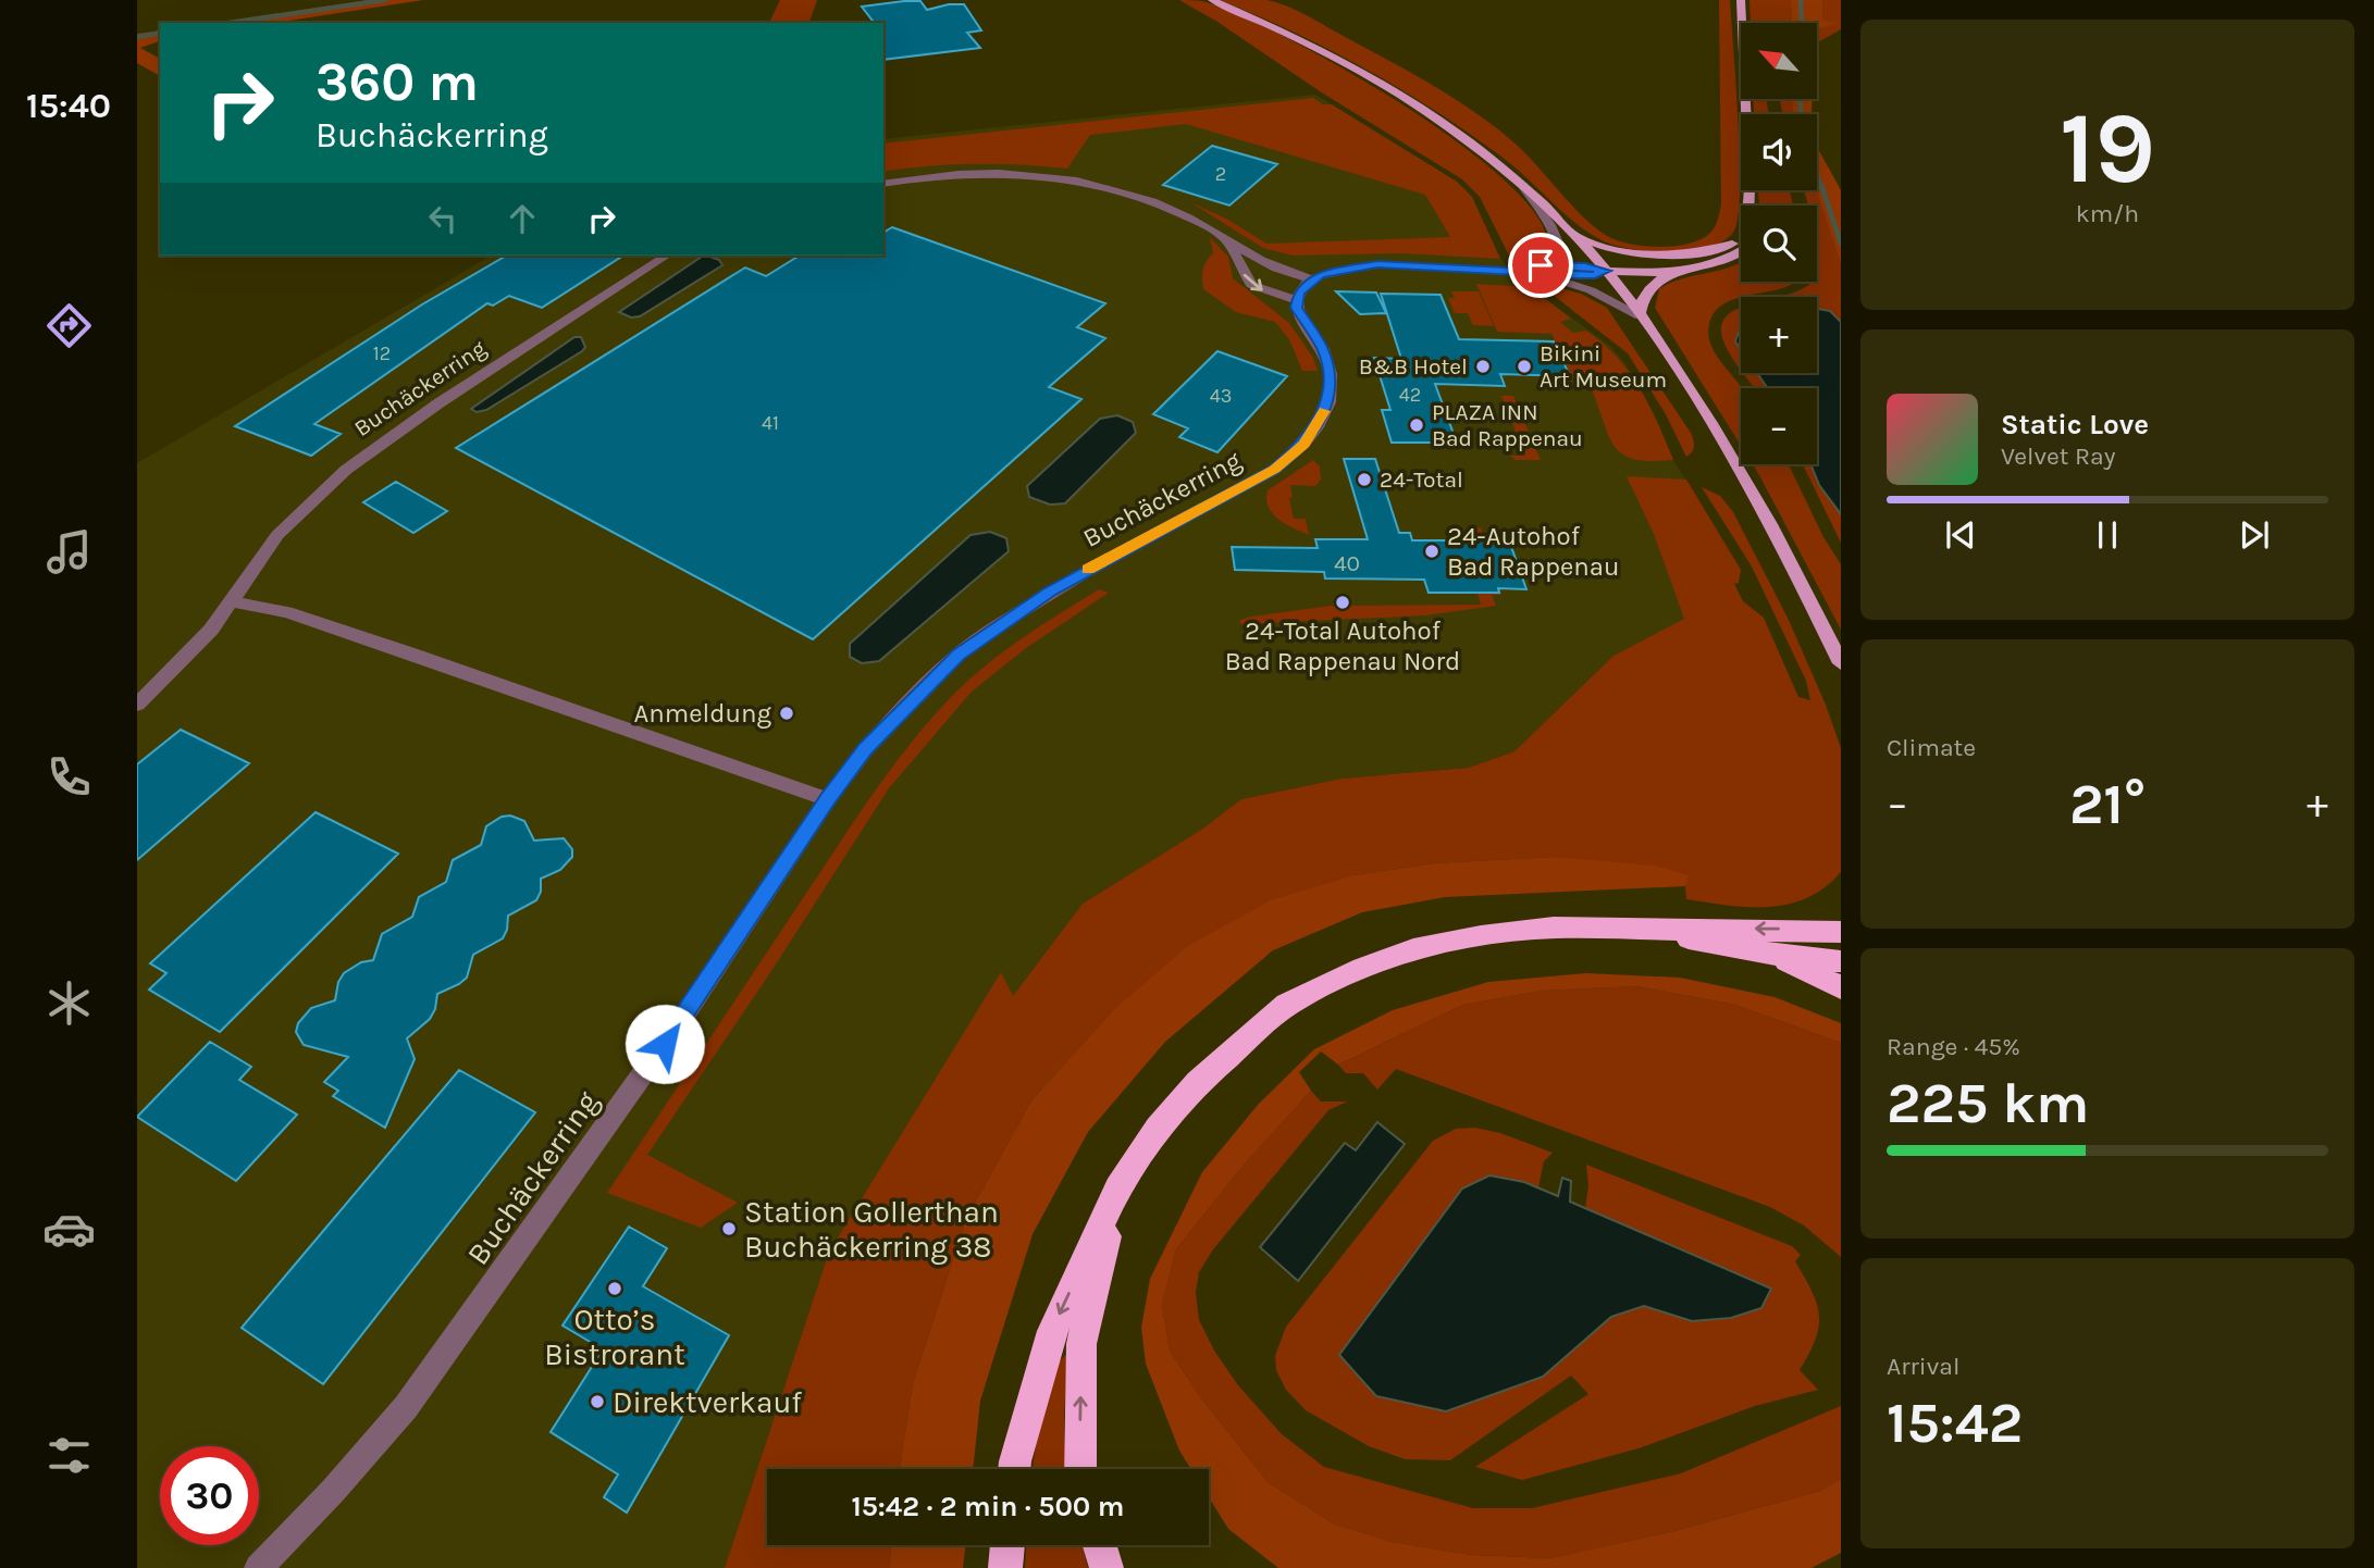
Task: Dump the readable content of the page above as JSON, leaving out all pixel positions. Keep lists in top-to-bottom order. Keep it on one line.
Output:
{"streets":{"street":["Buchäckerring"]},"places":["B&B Hotel","Bikini Art Museum","PLAZA INN Bad Rappenau","24-Total","24-Autohof Bad Rappenau","24-Total Autohof Bad Rappenau Nord","Anmeldung","Station Gollerthan Buchäckerring 38","Otto’s Bistrorant","Direktverkauf"],"house_numbers":["2","12","42","43","41","40"],"north":"top left","page":{"tabs":"15:40","tile":[["19","km/h"],"Climate",["Range · 45%","225 km"],["Arrival","15:42"]],"map_buttons":["+","−"],"turn":["360 m","Buchäckerring"],"song":["Static Love","Velvet Ray"],"heat":["−","21°","+"],"limit":"30","trip":"15:42 · 2 min · 500 m"}}
